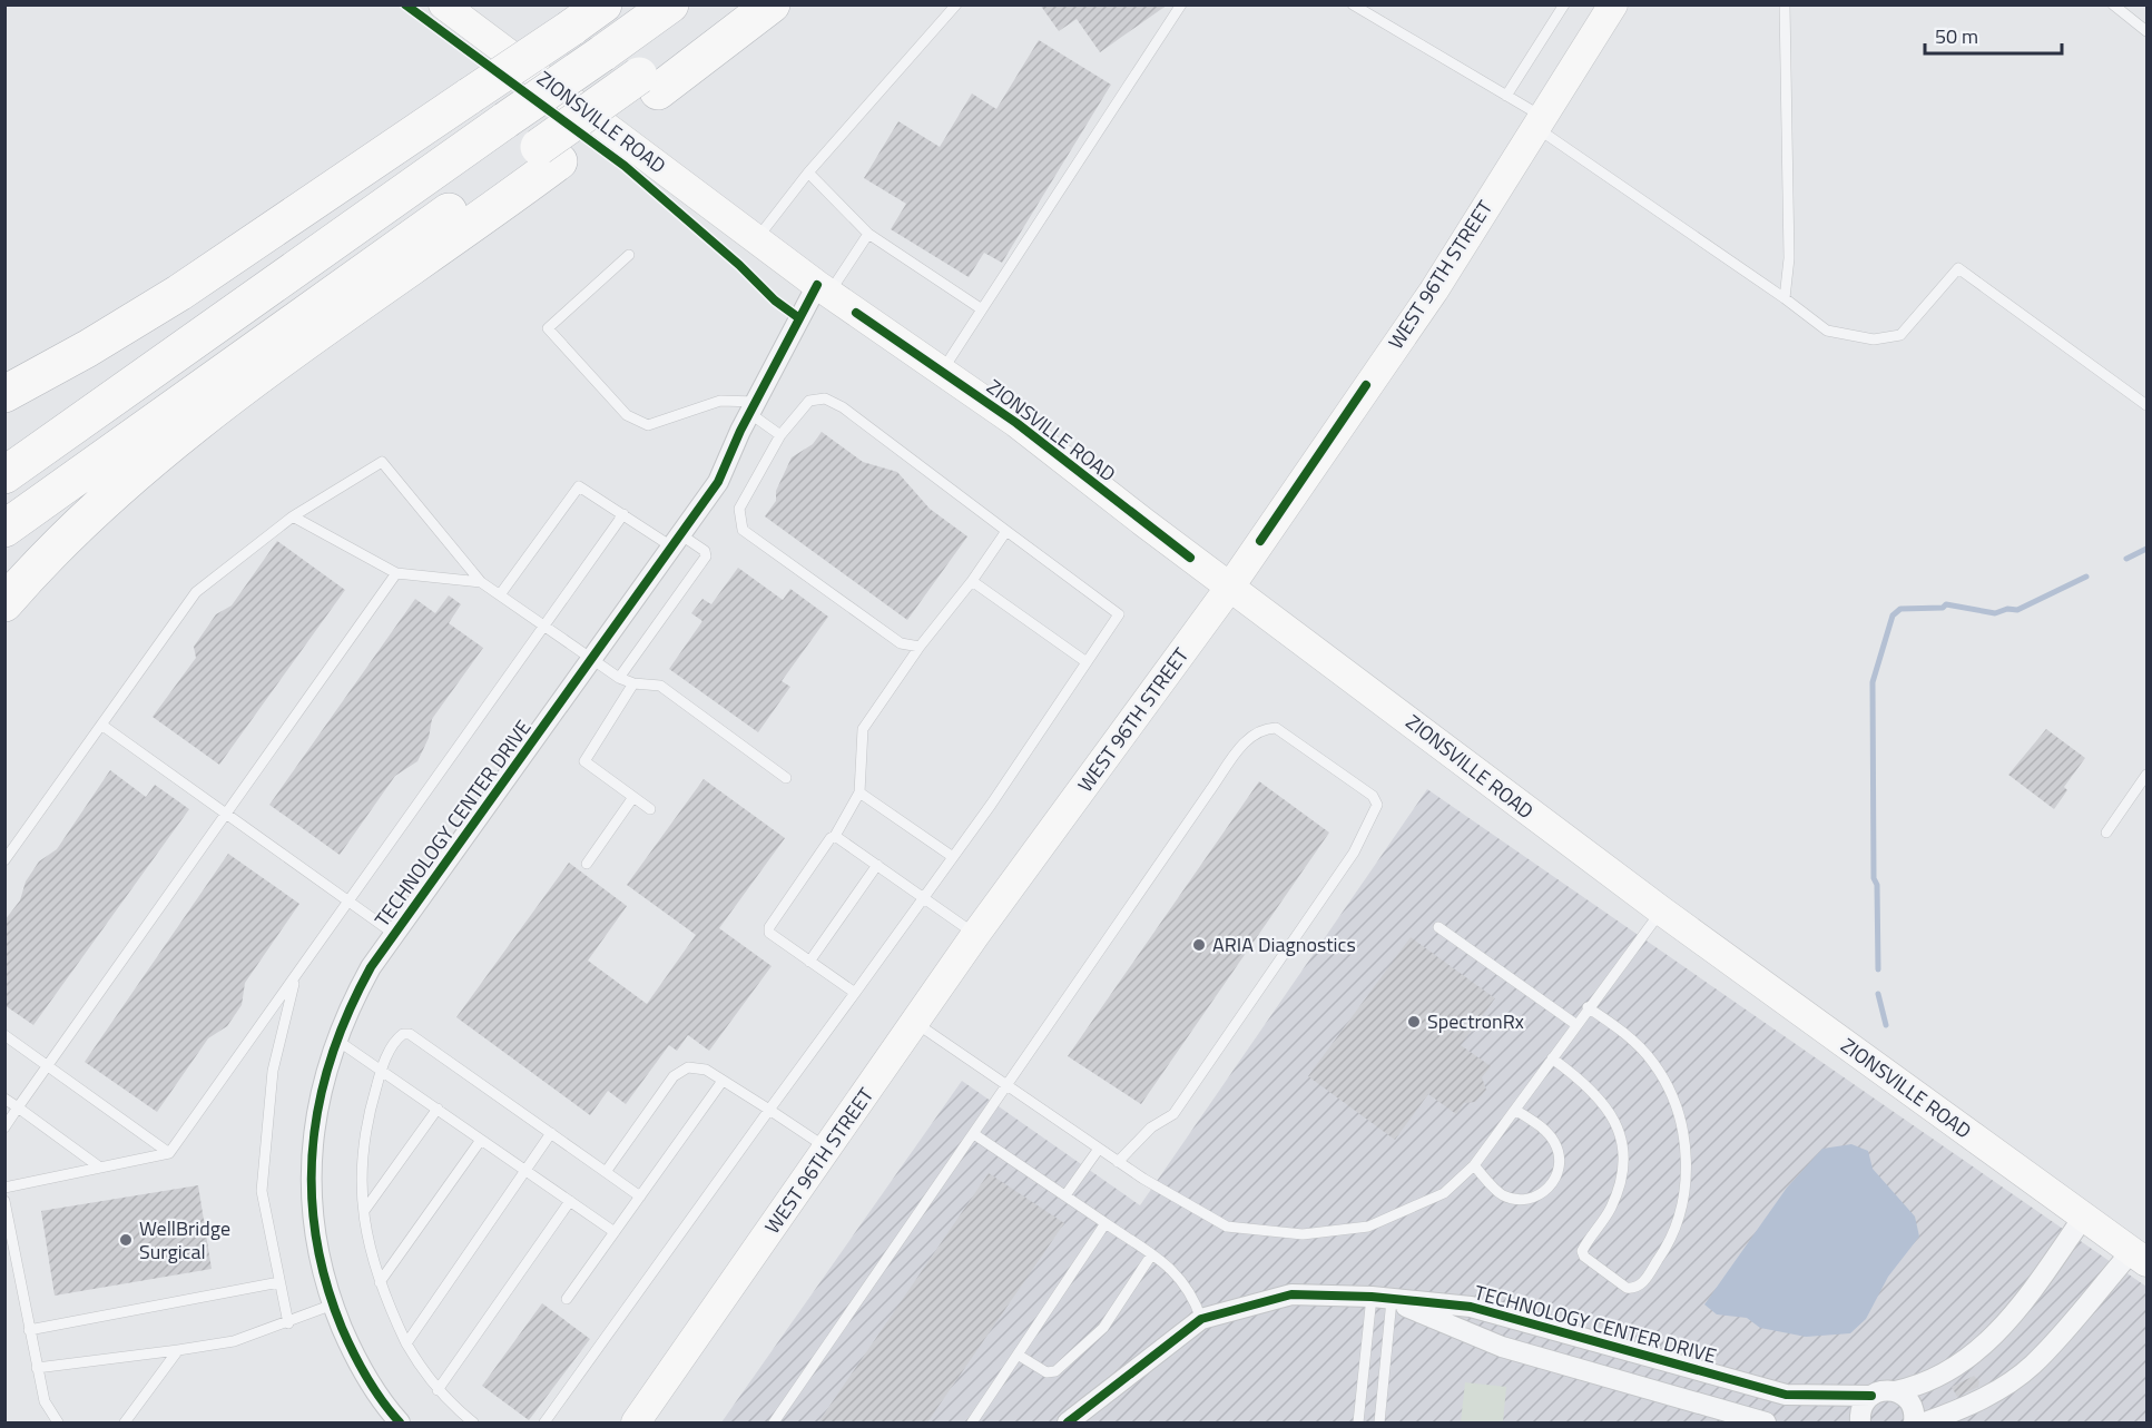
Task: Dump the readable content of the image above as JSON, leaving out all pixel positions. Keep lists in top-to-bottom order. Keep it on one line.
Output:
{"streets":{"main road":["ZIONSVILLE ROAD","WEST 96TH STREET"],"street":["TECHNOLOGY CENTER DRIVE"]},"crossings":[["ZIONSVILLE ROAD","WEST 96TH STREET"],["ZIONSVILLE ROAD","TECHNOLOGY CENTER DRIVE"]],"places":["ARIA Diagnostics","SpectronRx","WellBridge Surgical"],"scale_bar":"50 m"}
